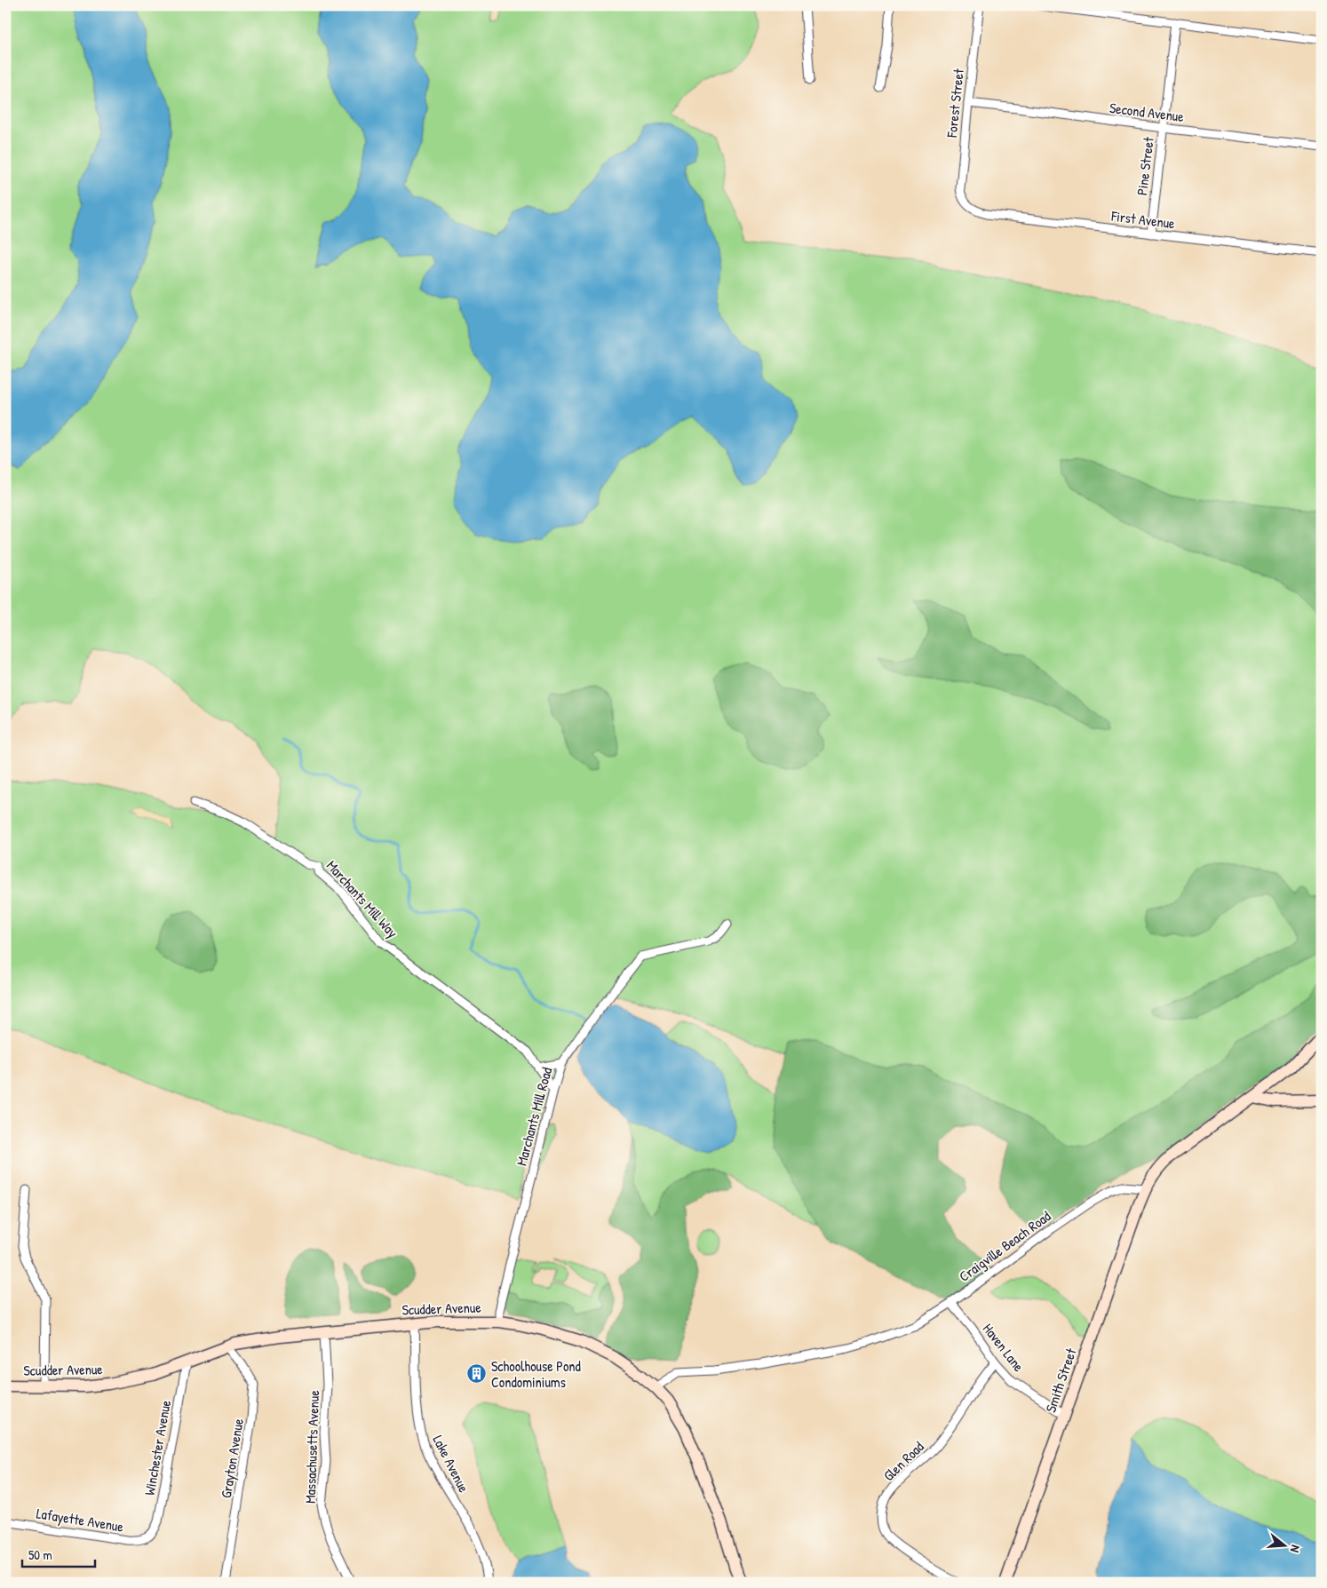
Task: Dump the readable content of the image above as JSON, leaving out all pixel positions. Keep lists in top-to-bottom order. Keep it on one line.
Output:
{"streets":{"street":["Forest Street","Second Avenue","Pine Street","First Avenue","Marchants Mill Way","Marchants Mill Road","Craigville Beach Road","Scudder Avenue","Haven Lane","Smith Street","Massachusetts Avenue","Winchester Avenue","Grayton Avenue","Glen Road","Lake Avenue","Lafayette Avenue"]},"crossings":[["Forest Street","Second Avenue"],["Forest Street","First Avenue"],["Second Avenue","Pine Street"],["Pine Street","First Avenue"],["Marchants Mill Way","Marchants Mill Road"],["Marchants Mill Road","Scudder Avenue"],["Craigville Beach Road","Scudder Avenue"],["Craigville Beach Road","Haven Lane"],["Craigville Beach Road","Smith Street"],["Scudder Avenue","Massachusetts Avenue"],["Scudder Avenue","Winchester Avenue"],["Scudder Avenue","Grayton Avenue"],["Scudder Avenue","Lake Avenue"],["Haven Lane","Smith Street"],["Haven Lane","Glen Road"],["Winchester Avenue","Lafayette Avenue"]],"places":{"building":["Schoolhouse Pond Condominiums"]},"scale_bar":"50 m","north":"right"}
